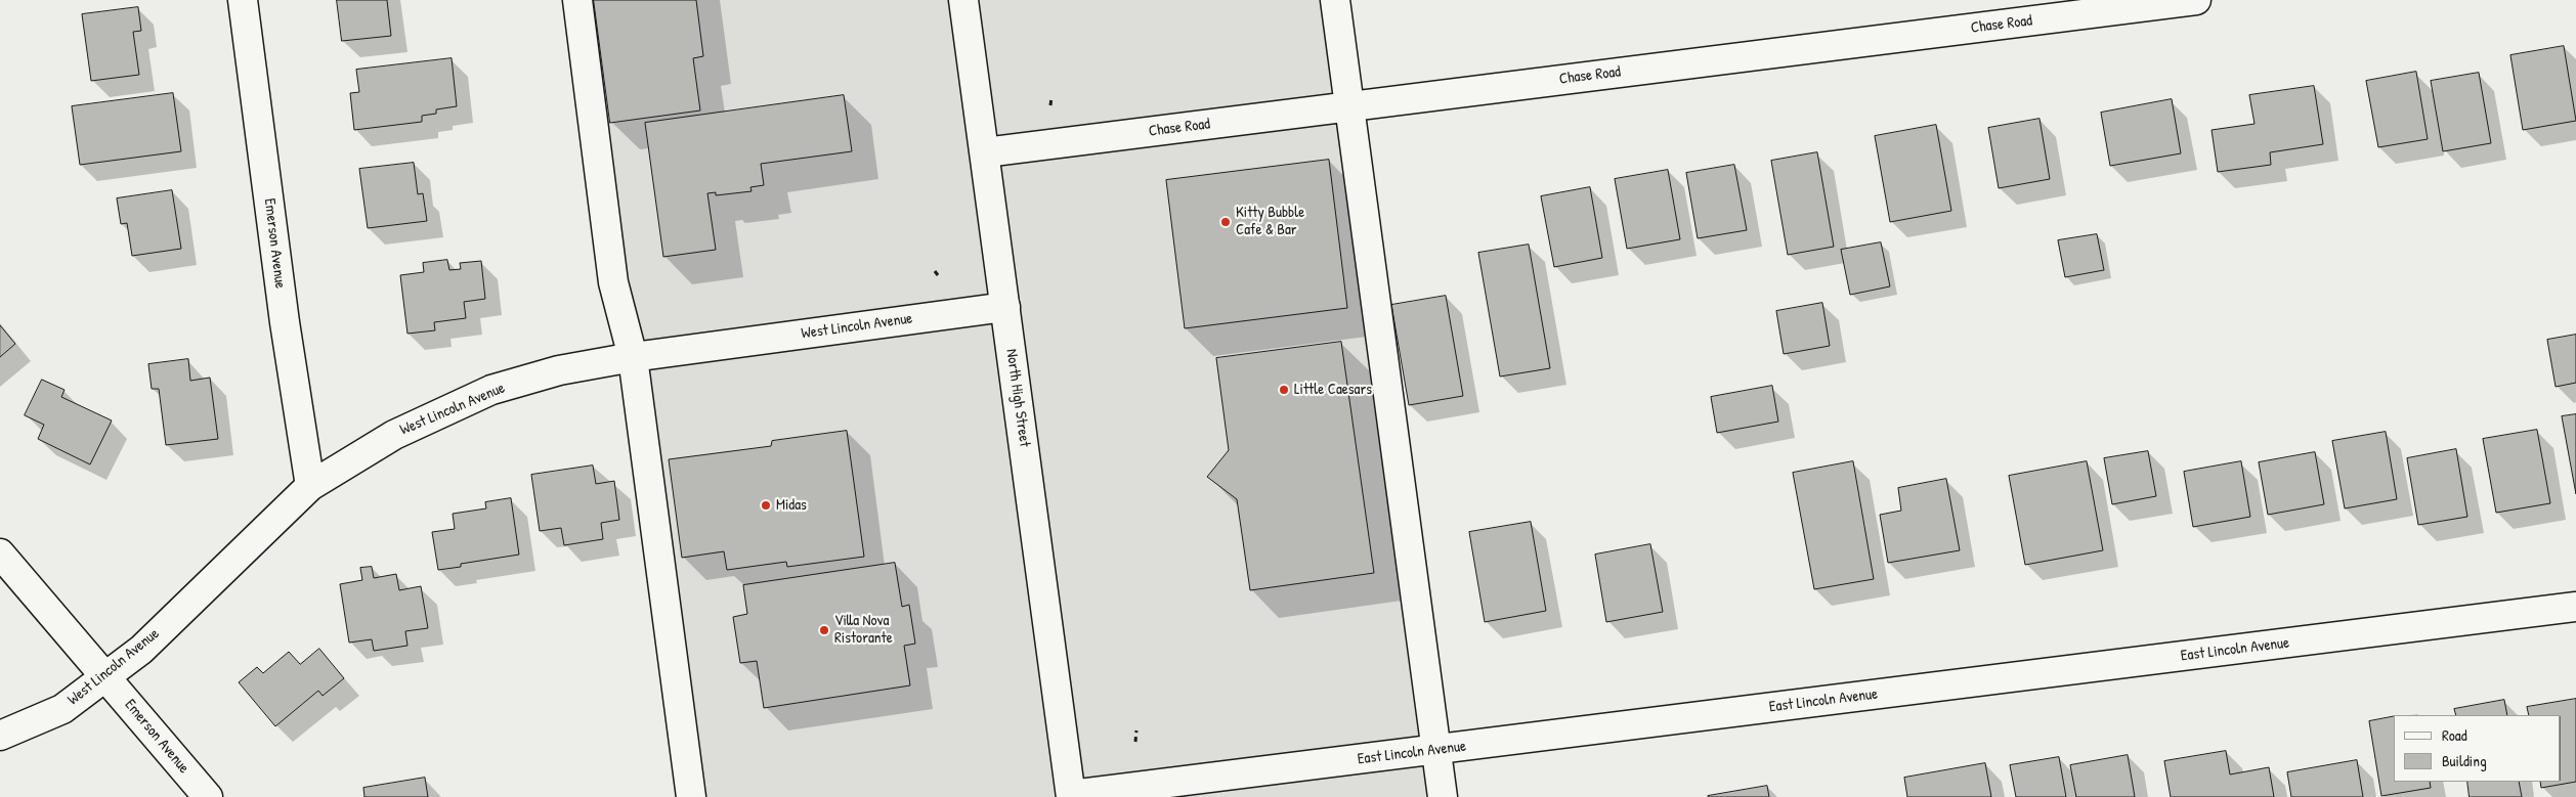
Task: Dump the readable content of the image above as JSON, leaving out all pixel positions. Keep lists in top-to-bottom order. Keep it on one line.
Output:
{"streets":{"street":["Chase Road","Emerson Avenue","West Lincoln Avenue","North High Street","East Lincoln Avenue"]},"crossings":[["Chase Road","North High Street"],["Emerson Avenue","West Lincoln Avenue"],["West Lincoln Avenue","North High Street"],["North High Street","East Lincoln Avenue"]],"places":["Kitty Bubble Cafe & Bar","Little Caesars","Midas","Villa Nova Ristorante"],"legend":["Road","Building"]}
